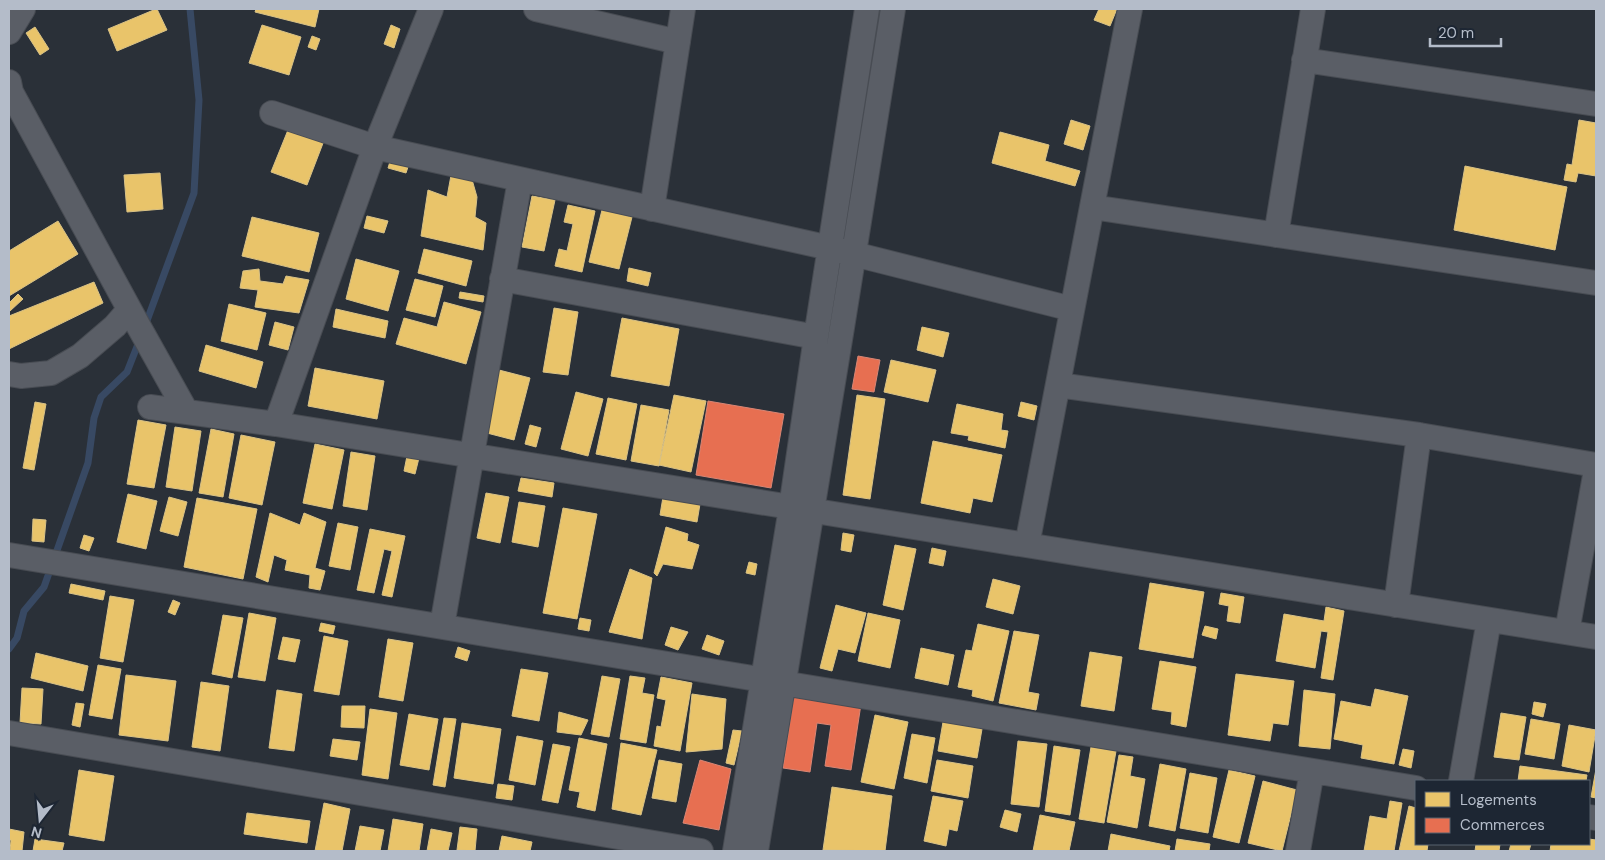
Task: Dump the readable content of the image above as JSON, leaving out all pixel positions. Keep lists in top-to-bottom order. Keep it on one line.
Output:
{"legend":["Logements","Commerces"],"scale_bar":"20 m","north":"bottom"}
